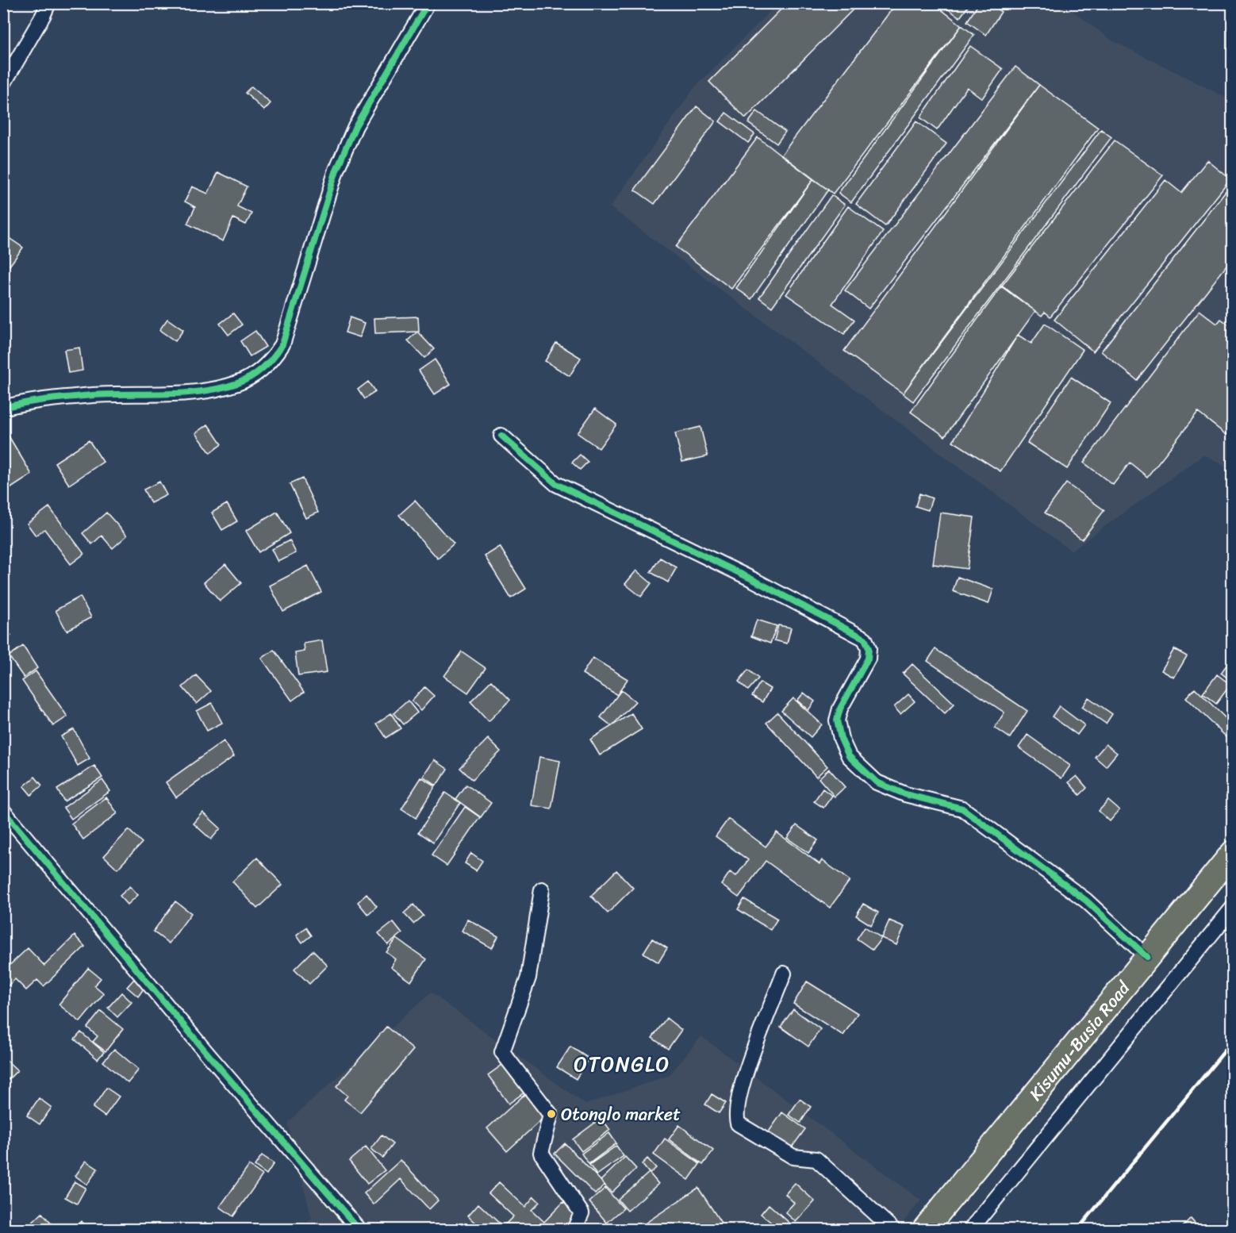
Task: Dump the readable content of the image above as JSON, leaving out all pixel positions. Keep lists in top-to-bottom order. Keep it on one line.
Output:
{"streets":{"highway":["Kisumu-Busia Road"]},"districts":["OTONGLO"],"places":["Otonglo market"]}
